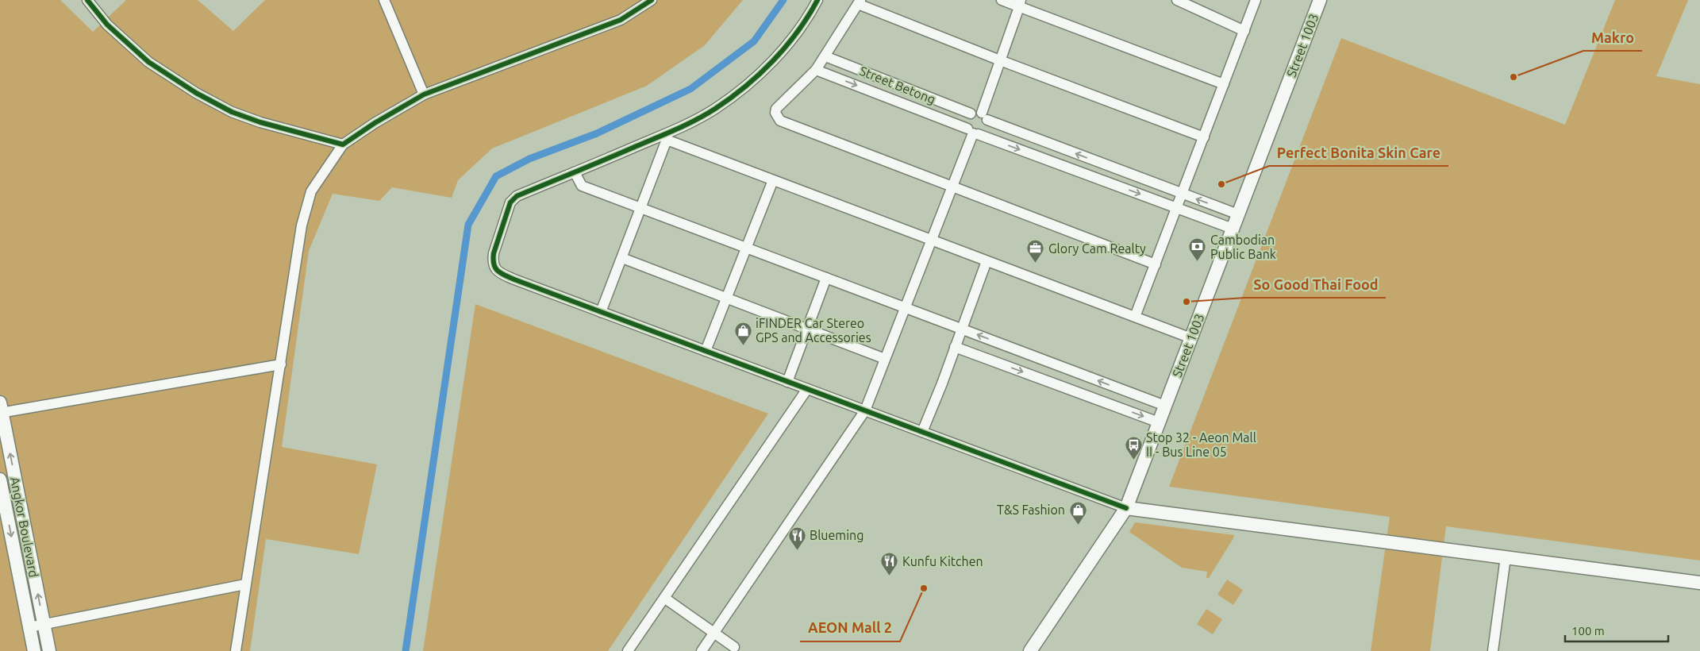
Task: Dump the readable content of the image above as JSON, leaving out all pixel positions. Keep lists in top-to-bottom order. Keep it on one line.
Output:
{"streets":{"main road":["Street 1003","Angkor Boulevard"],"street":["Street Betong"]},"places":{"other":["Makro","Perfect Bonita Skin Care","So Good Thai Food","AEON Mall 2"],"bank":["Cambodian Public Bank"],"office":["Glory Cam Realty"],"shop":["iFINDER Car Stereo GPS and Accessories","T&S Fashion"],"bus stop":["Stop 32 - Aeon Mall II - Bus Line 05"],"restaurant":["Blueming","Kunfu Kitchen"]},"scale_bar":"100 m"}
